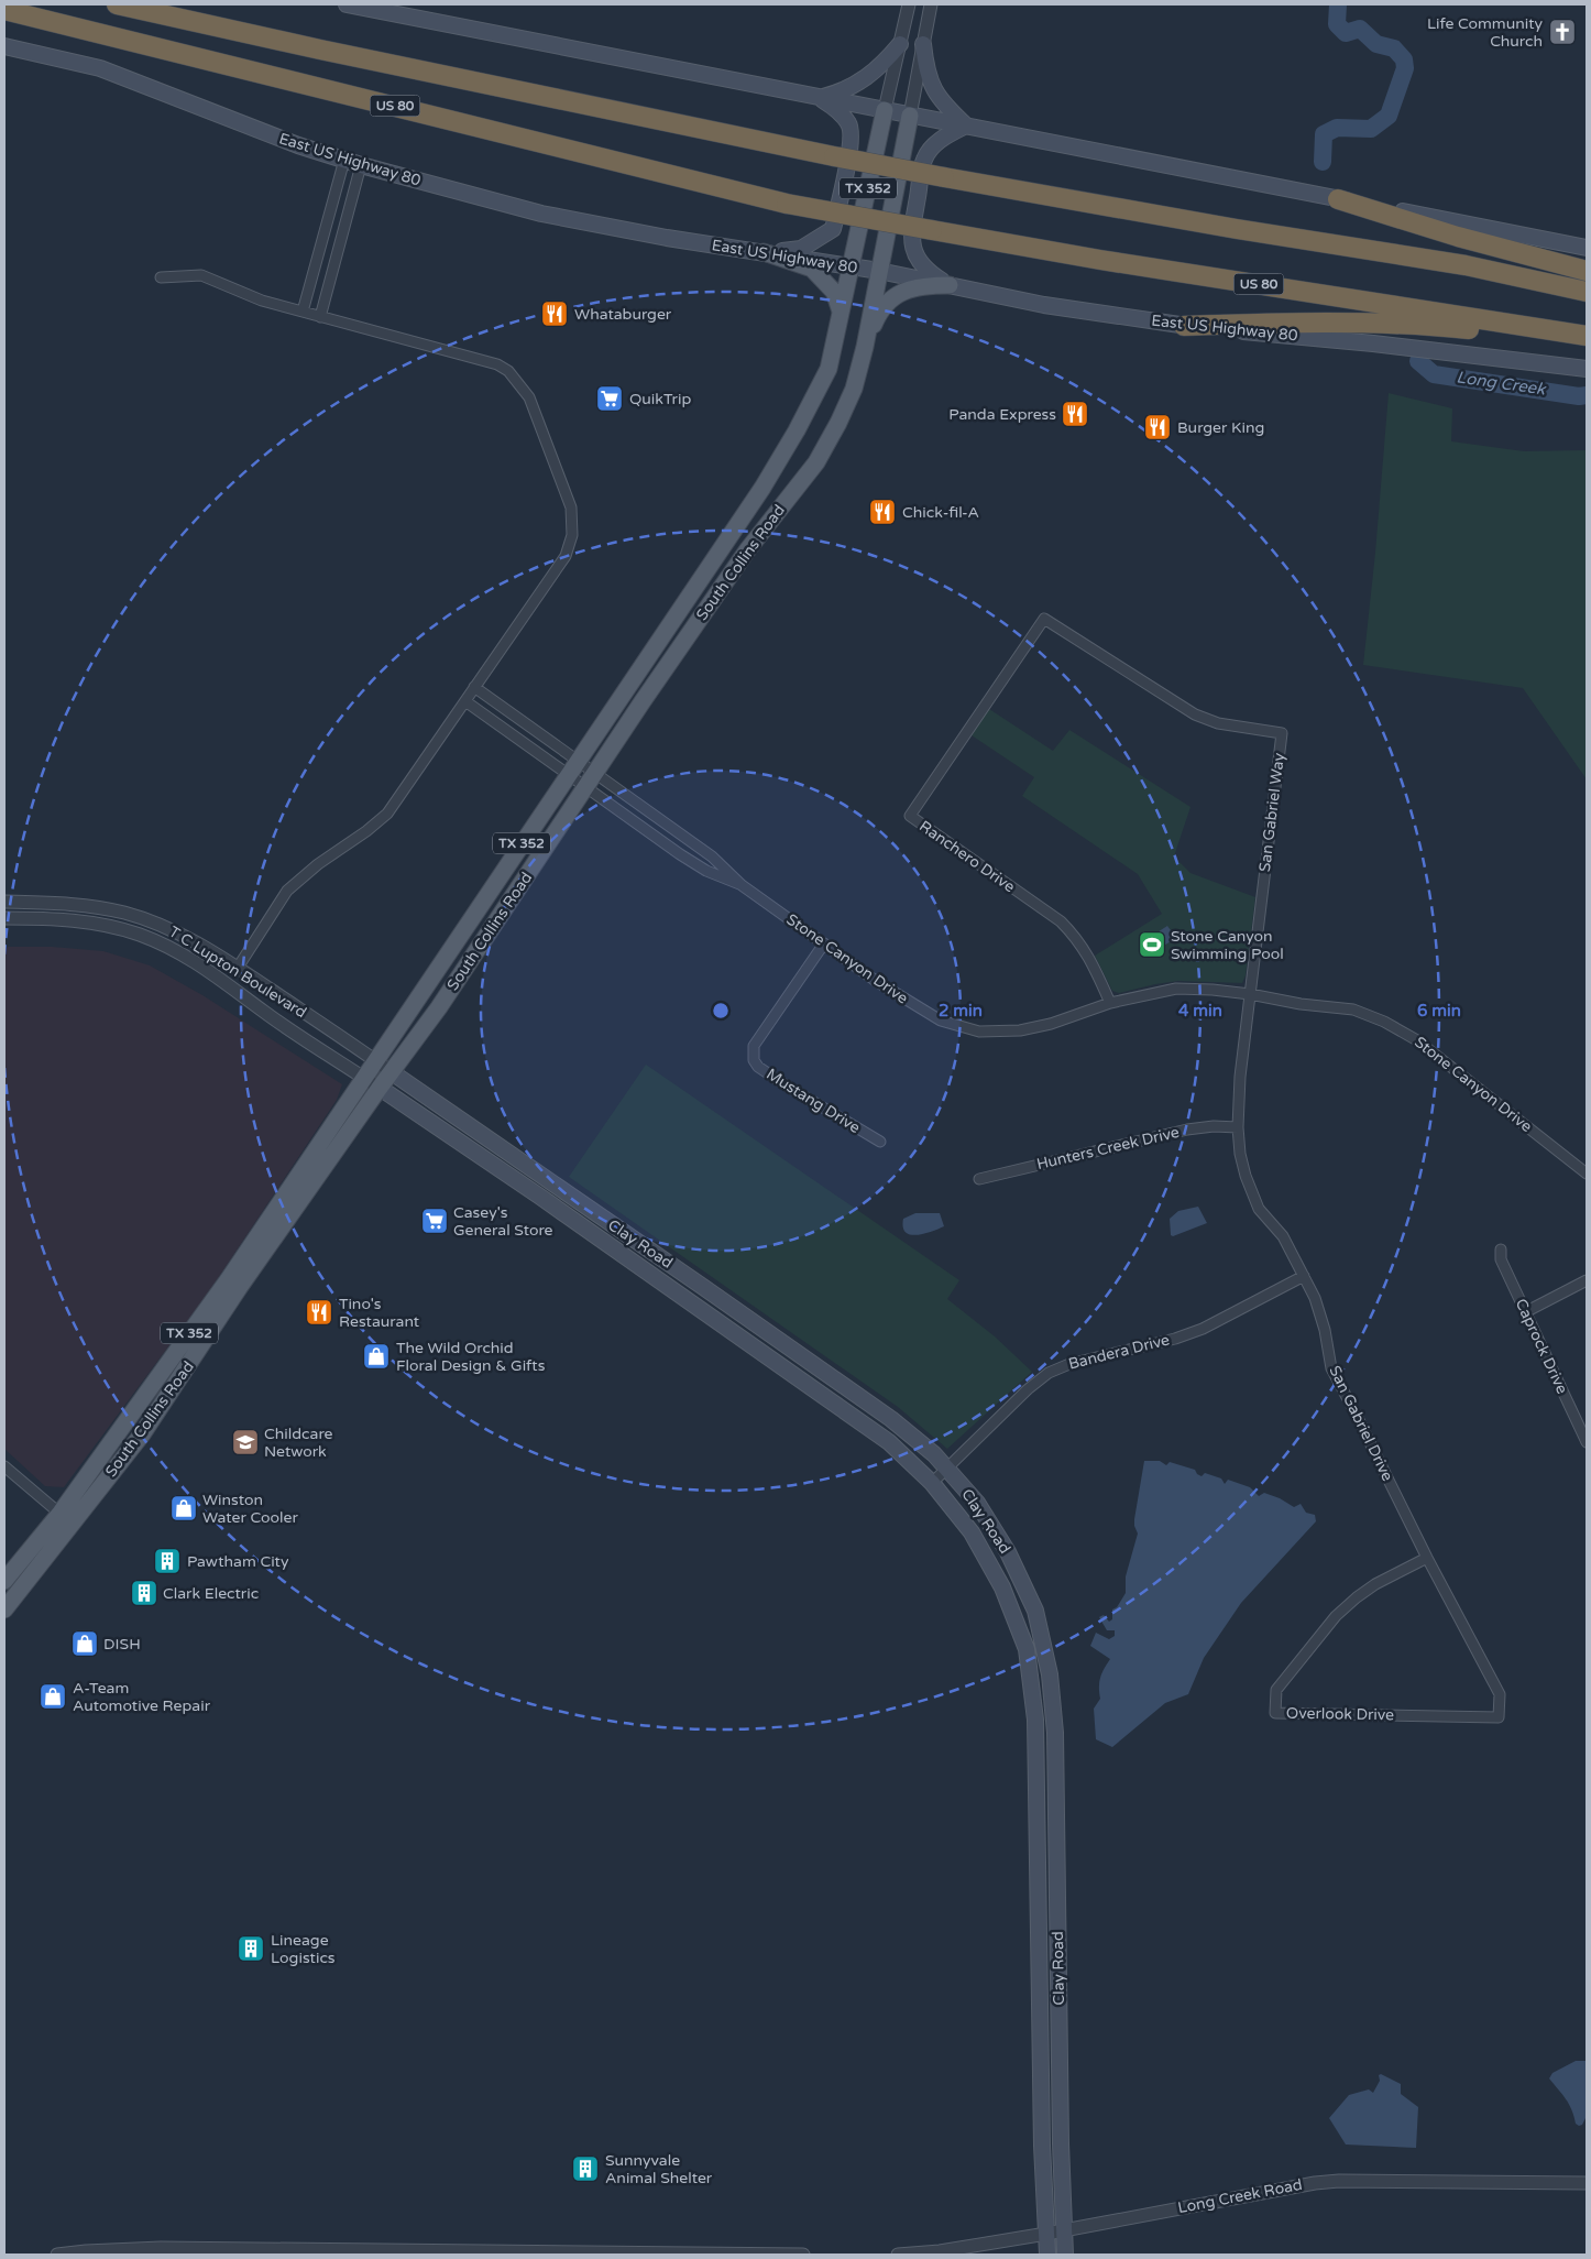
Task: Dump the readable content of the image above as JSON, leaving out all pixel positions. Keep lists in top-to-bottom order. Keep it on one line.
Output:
{"streets":{"highway":["US 80"],"main road":["East US Highway 80","TX 352","South Collins Road","Clay Road"],"street":["San Gabriel Way","Ranchero Drive","Stone Canyon Drive","T C Lupton Boulevard","Mustang Drive","Hunters Creek Drive","Caprock Drive","Bandera Drive","San Gabriel Drive","Overlook Drive","Long Creek Road"]},"crossings":[["East US Highway 80","South Collins Road"],["South Collins Road","Stone Canyon Drive"],["South Collins Road","T C Lupton Boulevard"],["South Collins Road","Clay Road"],["San Gabriel Way","Ranchero Drive"],["San Gabriel Way","Stone Canyon Drive"],["San Gabriel Way","San Gabriel Drive"],["Ranchero Drive","Stone Canyon Drive"],["Stone Canyon Drive","Mustang Drive"],["Stone Canyon Drive","San Gabriel Drive"],["T C Lupton Boulevard","Clay Road"],["Hunters Creek Drive","San Gabriel Drive"],["Clay Road","Bandera Drive"],["Clay Road","Long Creek Road"],["Bandera Drive","San Gabriel Drive"],["San Gabriel Drive","Overlook Drive"]],"water":["Long Creek"],"places":{"church":["Life Community Church"],"restaurant":["Whataburger","Panda Express","Burger King","Chick-fil-A","Tino's Restaurant"],"supermarket":["QuikTrip","Casey's General Store"],"sports":["Stone Canyon Swimming Pool"],"shop":["The Wild Orchid Floral Design & Gifts","Winston Water Cooler","DISH","A-Team Automotive Repair"],"school or university":["Childcare Network"],"building":["Pawtham City","Clark Electric","Lineage Logistics","Sunnyvale Animal Shelter"]},"rings":["2 min","4 min","6 min"]}
